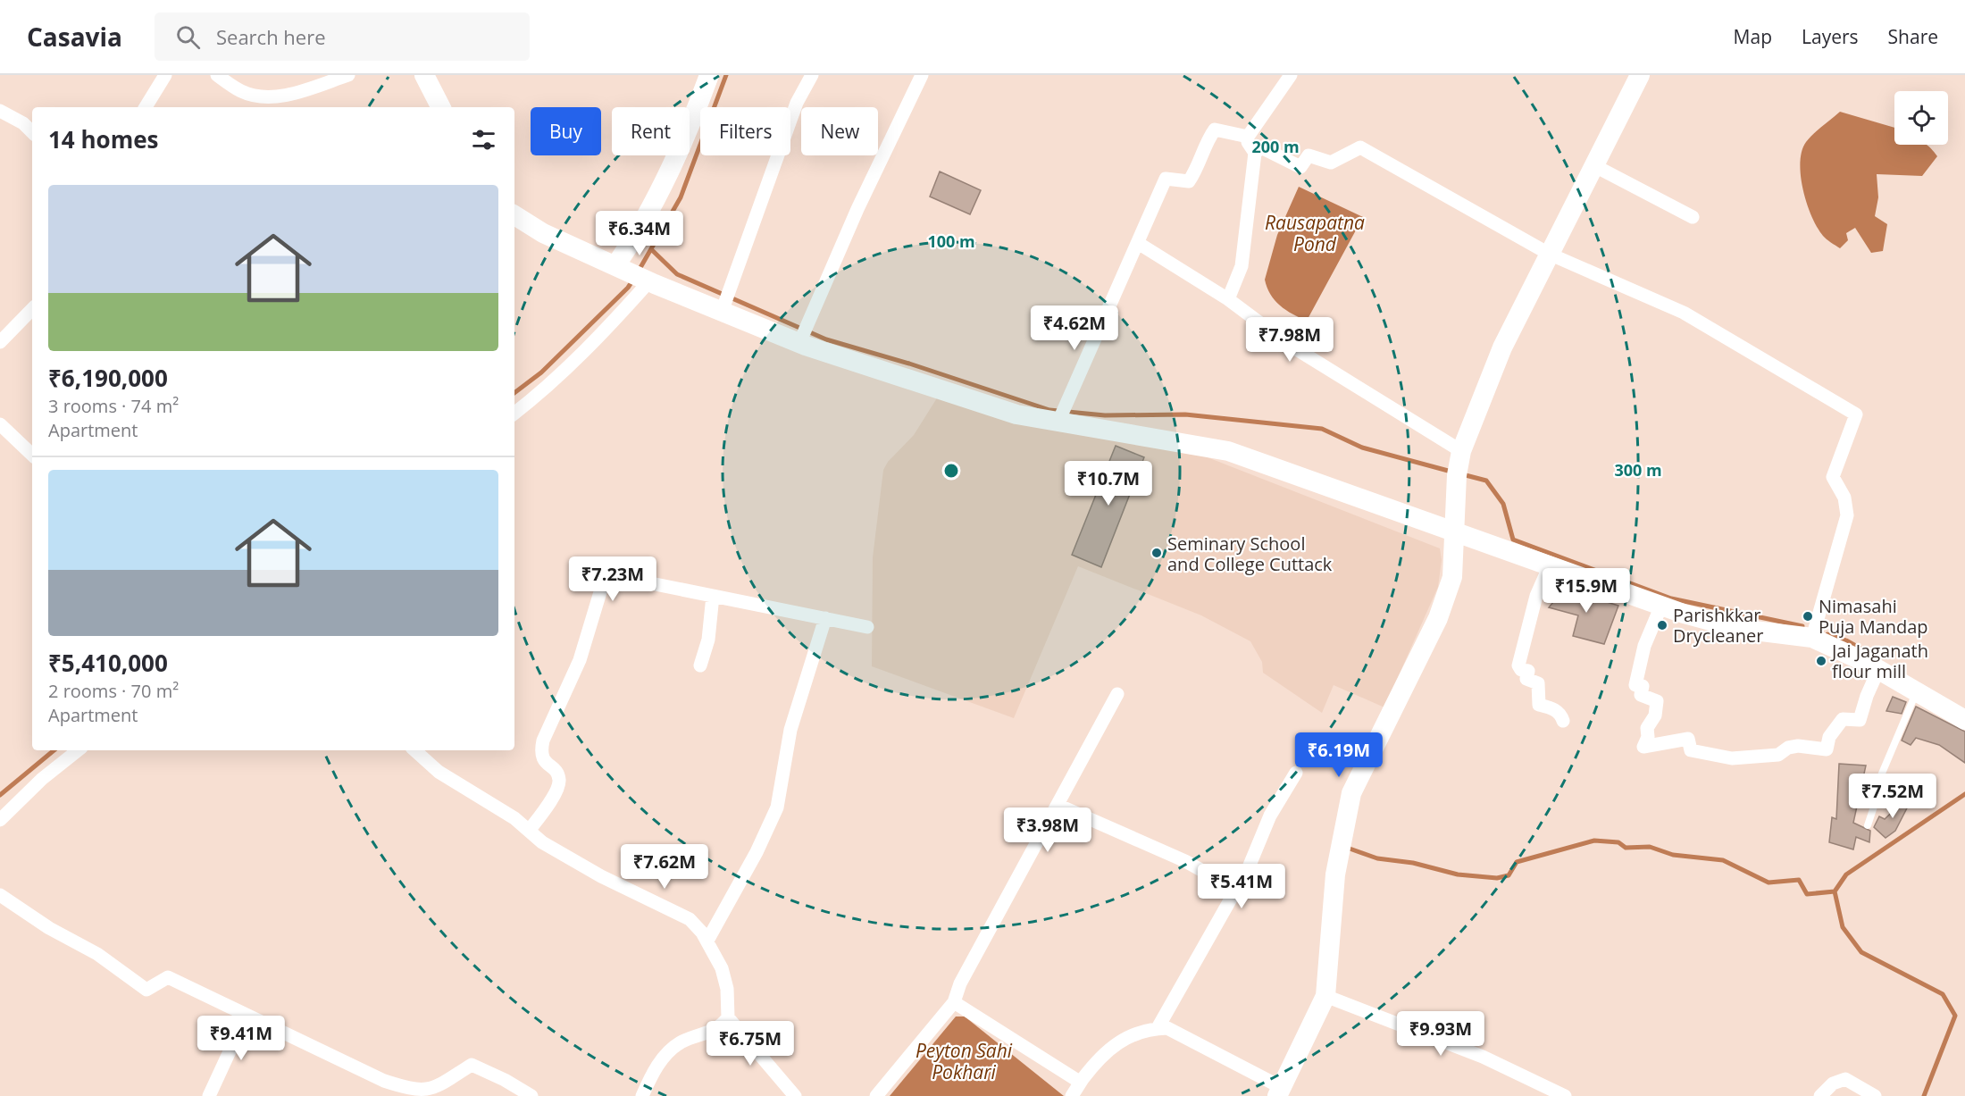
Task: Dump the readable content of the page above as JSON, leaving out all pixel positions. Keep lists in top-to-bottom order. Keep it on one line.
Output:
{"water":["Rausapatna Pond","Peyton Sahi Pokhari"],"places":["Seminary School and College Cuttack","Nimasahi Puja Mandap","Parishkkar Drycleaner","Jai Jaganath flour mill"],"page":{"header":"Casavia","search":"Search here","nav":["Map","Layers","Share"],"chip":["Buy","Rent","Filters","New"],"heading":"14 homes","list":[{"name":"₹6,190,000","note":"3 rooms · 74 m² · Apartment"},{"name":"₹5,410,000","note":"2 rooms · 70 m² · Apartment"}],"price":["₹6.34M","₹4.62M","₹7.98M","₹10.7M","₹7.23M","₹15.9M","₹6.19M","₹7.52M","₹3.98M","₹7.62M","₹5.41M","₹9.93M","₹9.41M","₹6.75M"]},"rings":["200 m","100 m","300 m"]}
